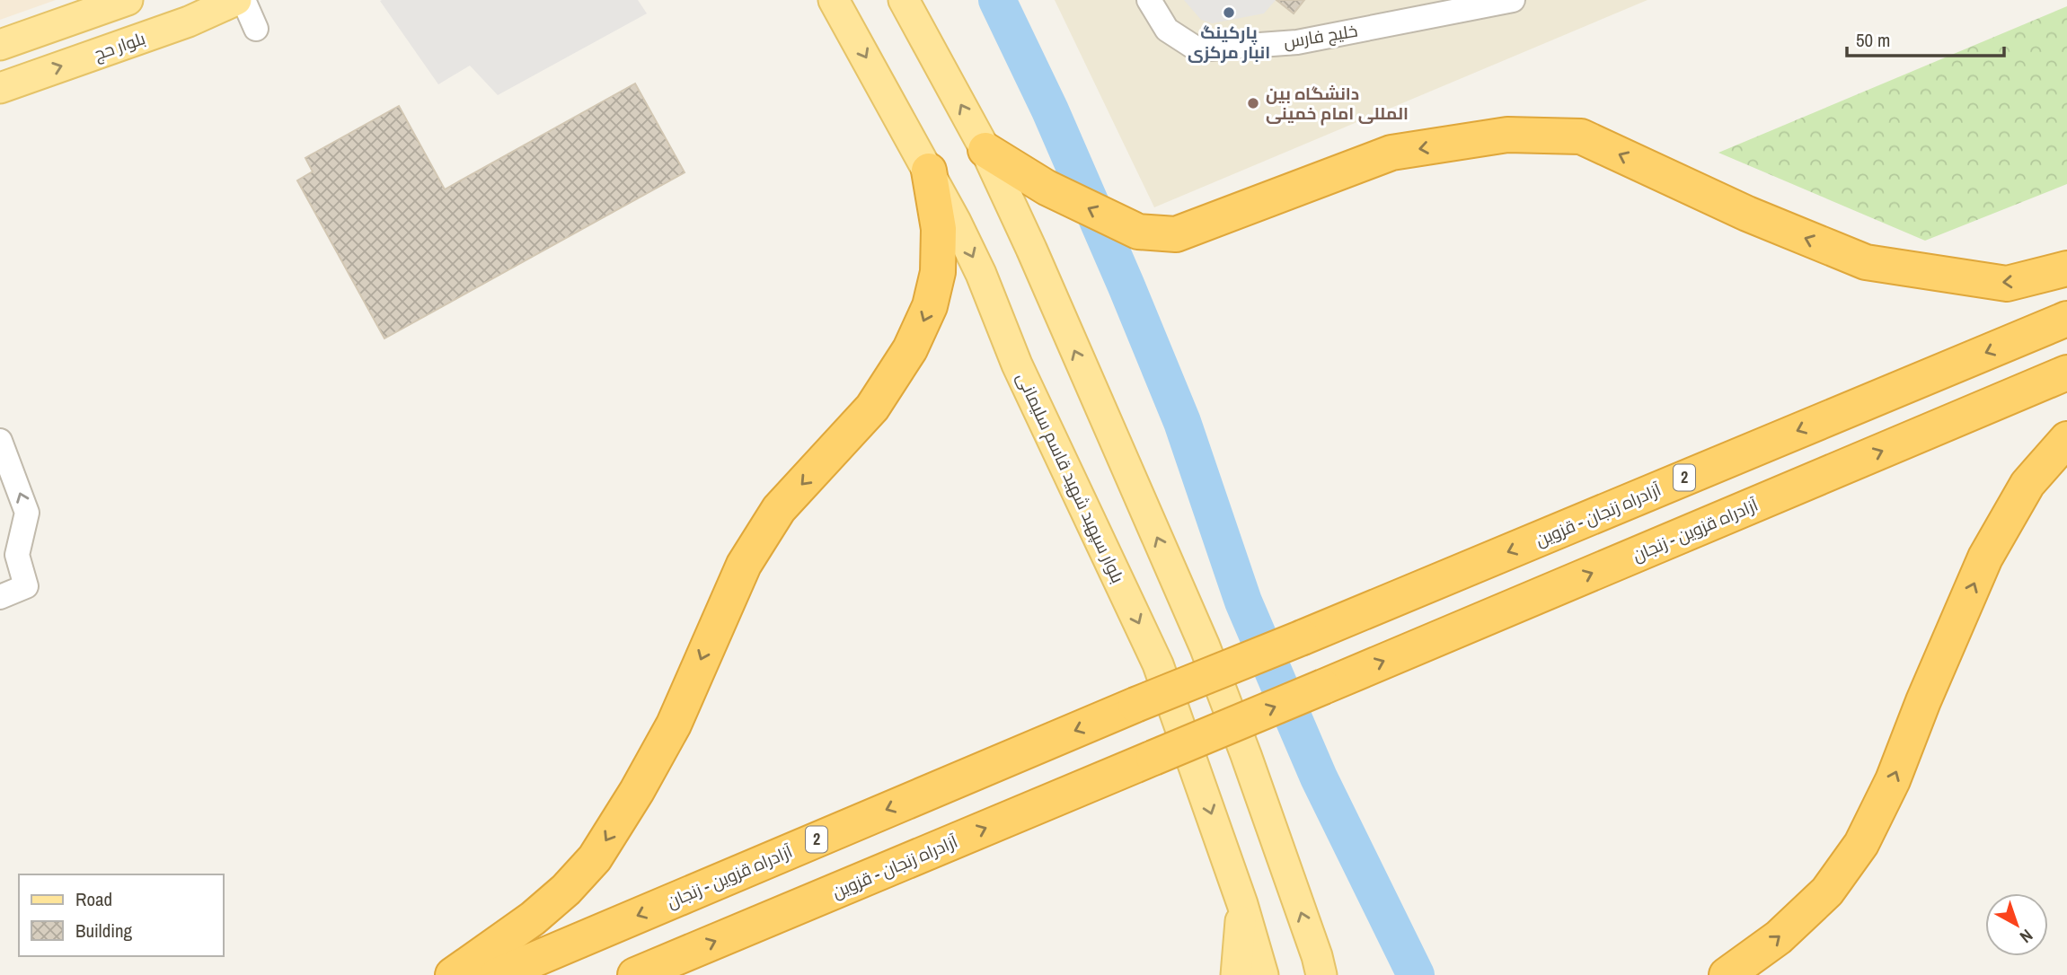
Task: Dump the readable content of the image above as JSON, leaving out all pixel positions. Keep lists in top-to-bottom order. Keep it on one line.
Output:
{"streets":{"highway":["2","آزادراه زنجان - قزوین","آزادراه قزوین - زنجان"],"main road":["بلوار حج","بلوار سپهبد شهید قاسم سلیمانی"],"street":["خلیج فارس"]},"crossings":[["آزادراه زنجان - قزوین","آزادراه قزوین - زنجان"]],"places":["پارکینگ انبار مرکزی","دانشگاه بین المللی امام خمینی"],"legend":["Road","Building"],"scale_bar":"50 m","north":"bottom right"}
